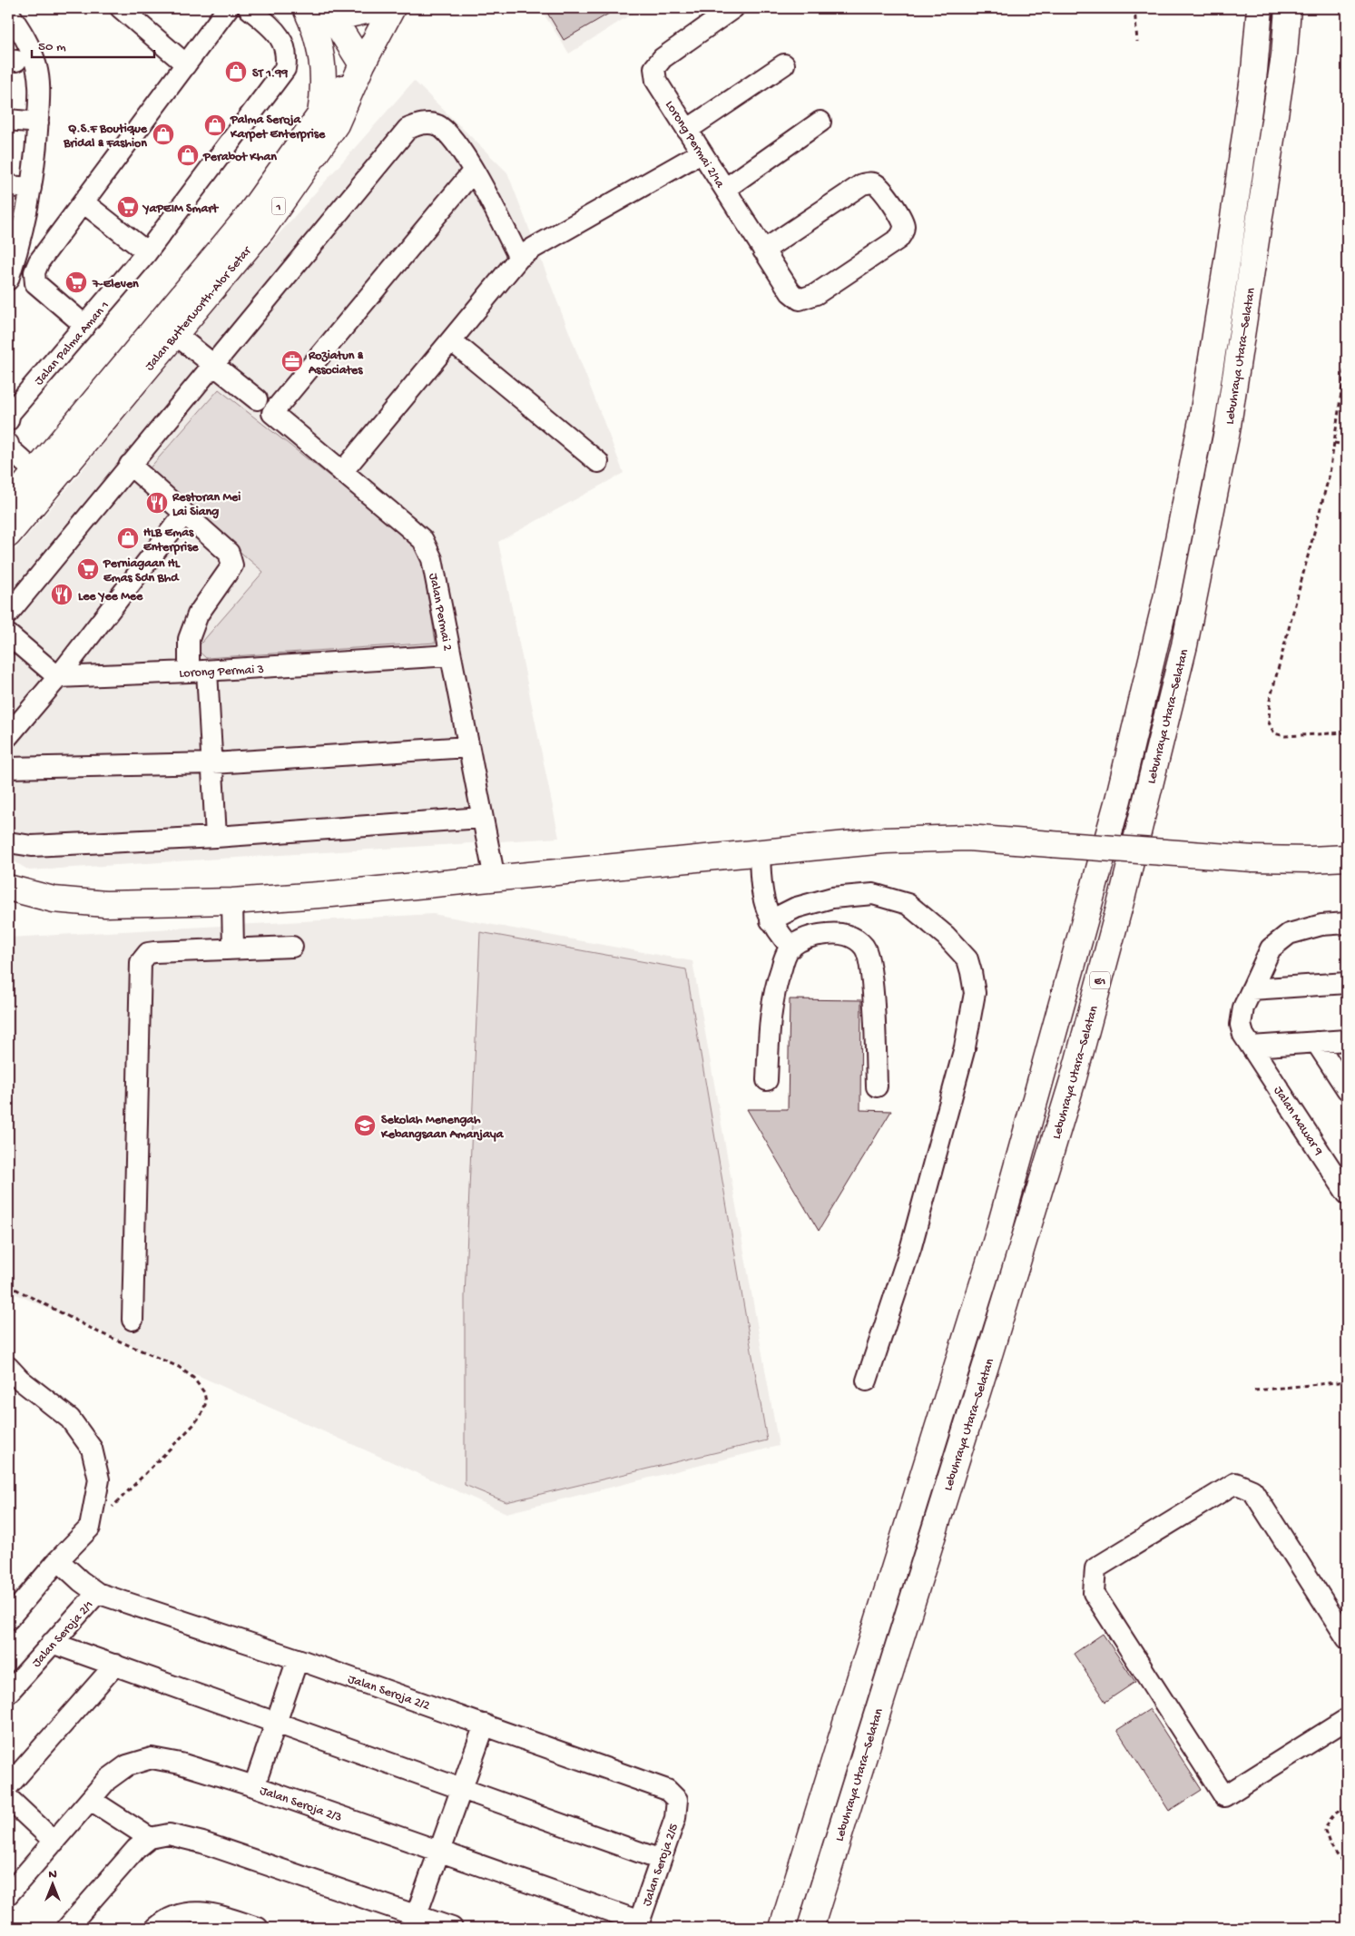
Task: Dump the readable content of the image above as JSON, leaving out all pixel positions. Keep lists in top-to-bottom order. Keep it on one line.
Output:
{"streets":{"main road":["1","Jalan Butterworth-Alor Setar","Lebuhraya Utara–Selatan","E1"],"street":["Lorong Permai 2/1a","Jalan Palma Aman 1","Jalan Permai 2","Lorong Permai 3","Jalan Mawar 9","Jalan Seroja 2/1","Jalan Seroja 2/2","Jalan Seroja 2/3","Jalan Seroja 2/5"]},"crossings":[["Jalan Permai 2","Lorong Permai 3"],["Jalan Seroja 2/1","Jalan Seroja 2/2"],["Jalan Seroja 2/2","Jalan Seroja 2/5"],["Jalan Seroja 2/3","Jalan Seroja 2/5"]],"places":{"shop":["ST 1.99","Palma Seroja Karpet Enterprise","Q.S.F Boutique Bridal & Fashion","Perabot Khan","HLB Emas Enterprise"],"supermarket":["YaPEIM Smart","7-Eleven","Perniagaan HL Emas Sdn Bhd"],"office":["Roziatun & Associates"],"restaurant":["Restoran Mei Lai Siang","Lee Yee Mee"],"school or university":["Sekolah Menengah Kebangsaan Amanjaya"]},"scale_bar":"50 m","north":"top"}
